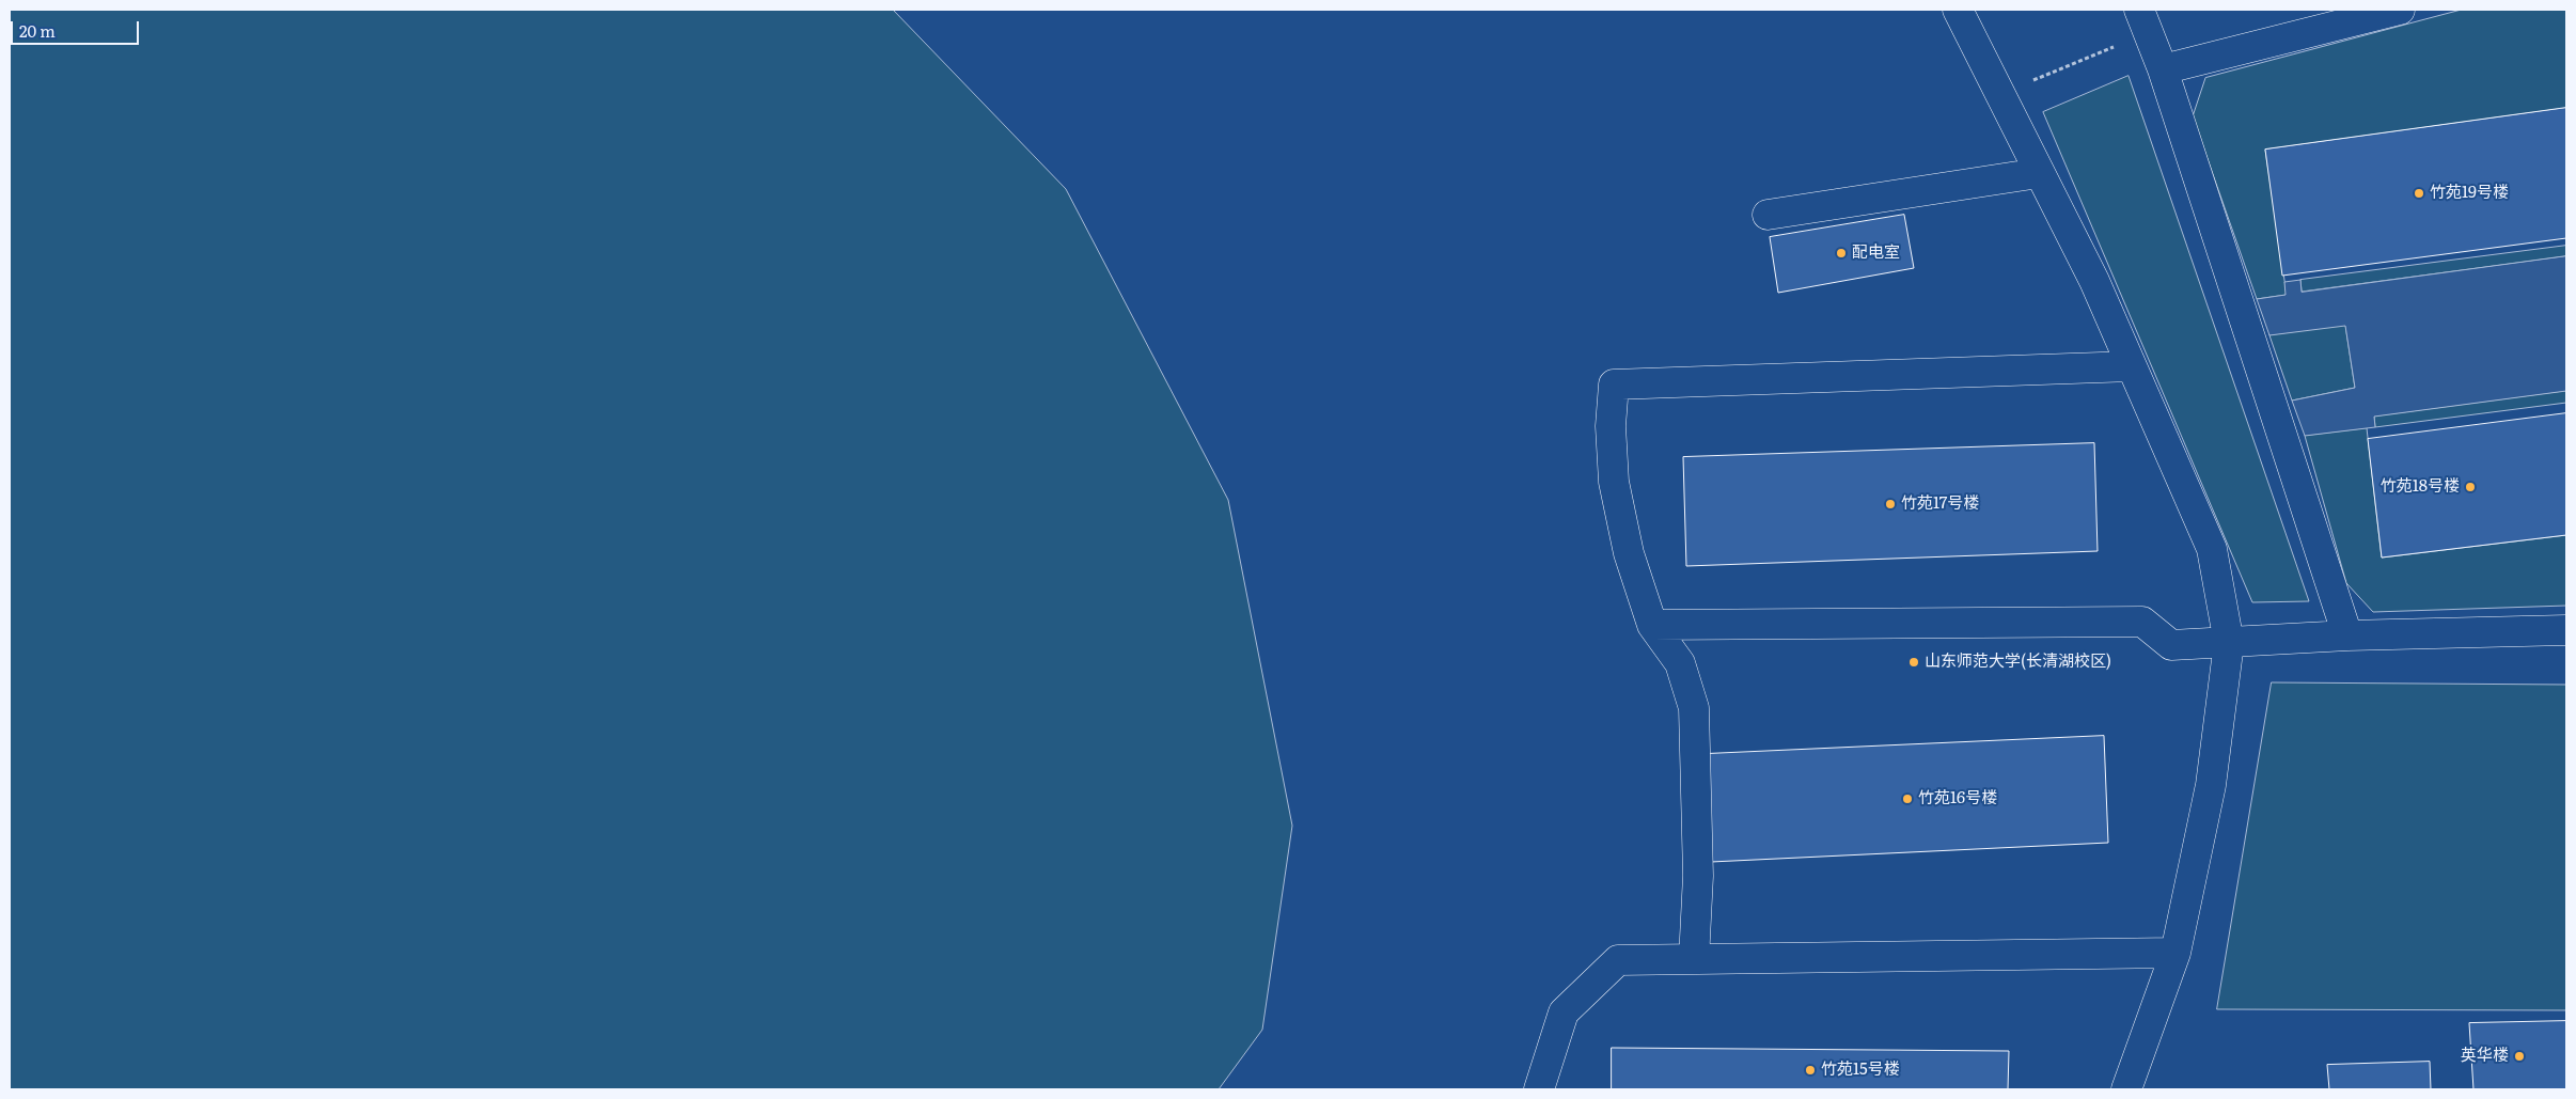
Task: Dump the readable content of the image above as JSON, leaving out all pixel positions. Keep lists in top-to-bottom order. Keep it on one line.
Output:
{"places":["竹苑19号楼","配电室","竹苑18号楼","竹苑17号楼","山东师范大学(长清湖校区)","竹苑16号楼","英华楼","竹苑15号楼"],"scale_bar":"20 m"}
